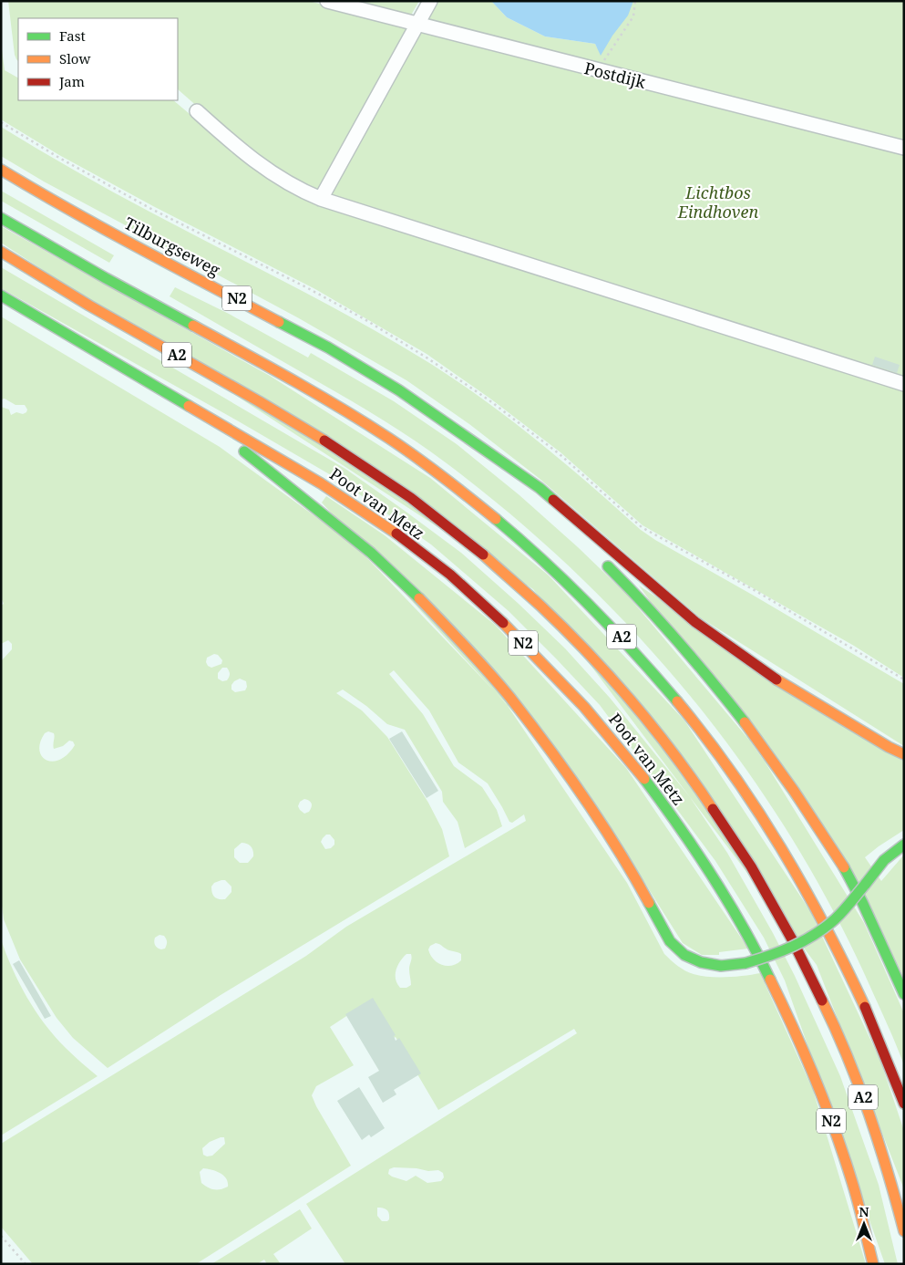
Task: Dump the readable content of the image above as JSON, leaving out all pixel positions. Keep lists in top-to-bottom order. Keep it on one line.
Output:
{"streets":{"highway":["Tilburgseweg","N2","A2","Poot van Metz"],"street":["Postdijk"]},"crossings":[["Tilburgseweg","N2"],["N2","Poot van Metz"]],"parks":["Lichtbos Eindhoven"],"legend":["Fast","Slow","Jam"],"north":"top"}
